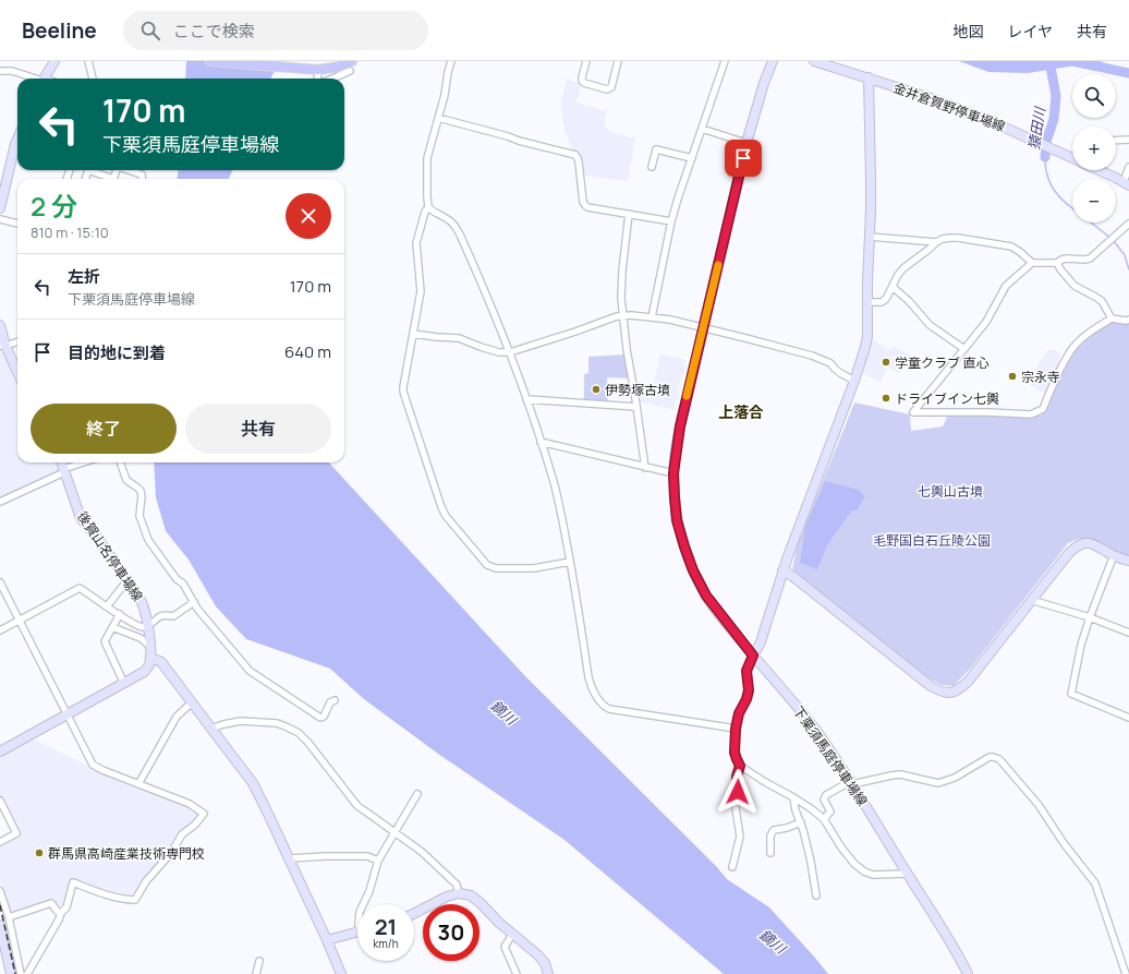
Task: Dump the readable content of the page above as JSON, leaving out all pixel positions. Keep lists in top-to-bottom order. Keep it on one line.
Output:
{"streets":{"main road":["金井倉賀野停車場線","後賀山名停車場線","下栗須馬庭停車場線"]},"districts":["上落合"],"water":["猿田川","鏑川"],"parks":["七輿山古墳","毛野国白石丘陵公園"],"places":["学童クラブ 直心","宗永寺","伊勢塚古墳","ドライブイン七輿","群馬県高崎産業技術専門校"],"page":{"header":"Beeline","search":"ここで検索","nav":["地図","レイヤ","共有"],"map_buttons":["+","−"],"turn":["170 m","下栗須馬庭停車場線"],"heading":["2 分","810 m · 15:10"],"list":[{"name":"左折","note":"下栗須馬庭停車場線","value":"170 m"},{"name":"目的地に到着","value":"640 m"}],"buttons":["終了","共有"],"speed":"21 km/h","limit":"30"}}
